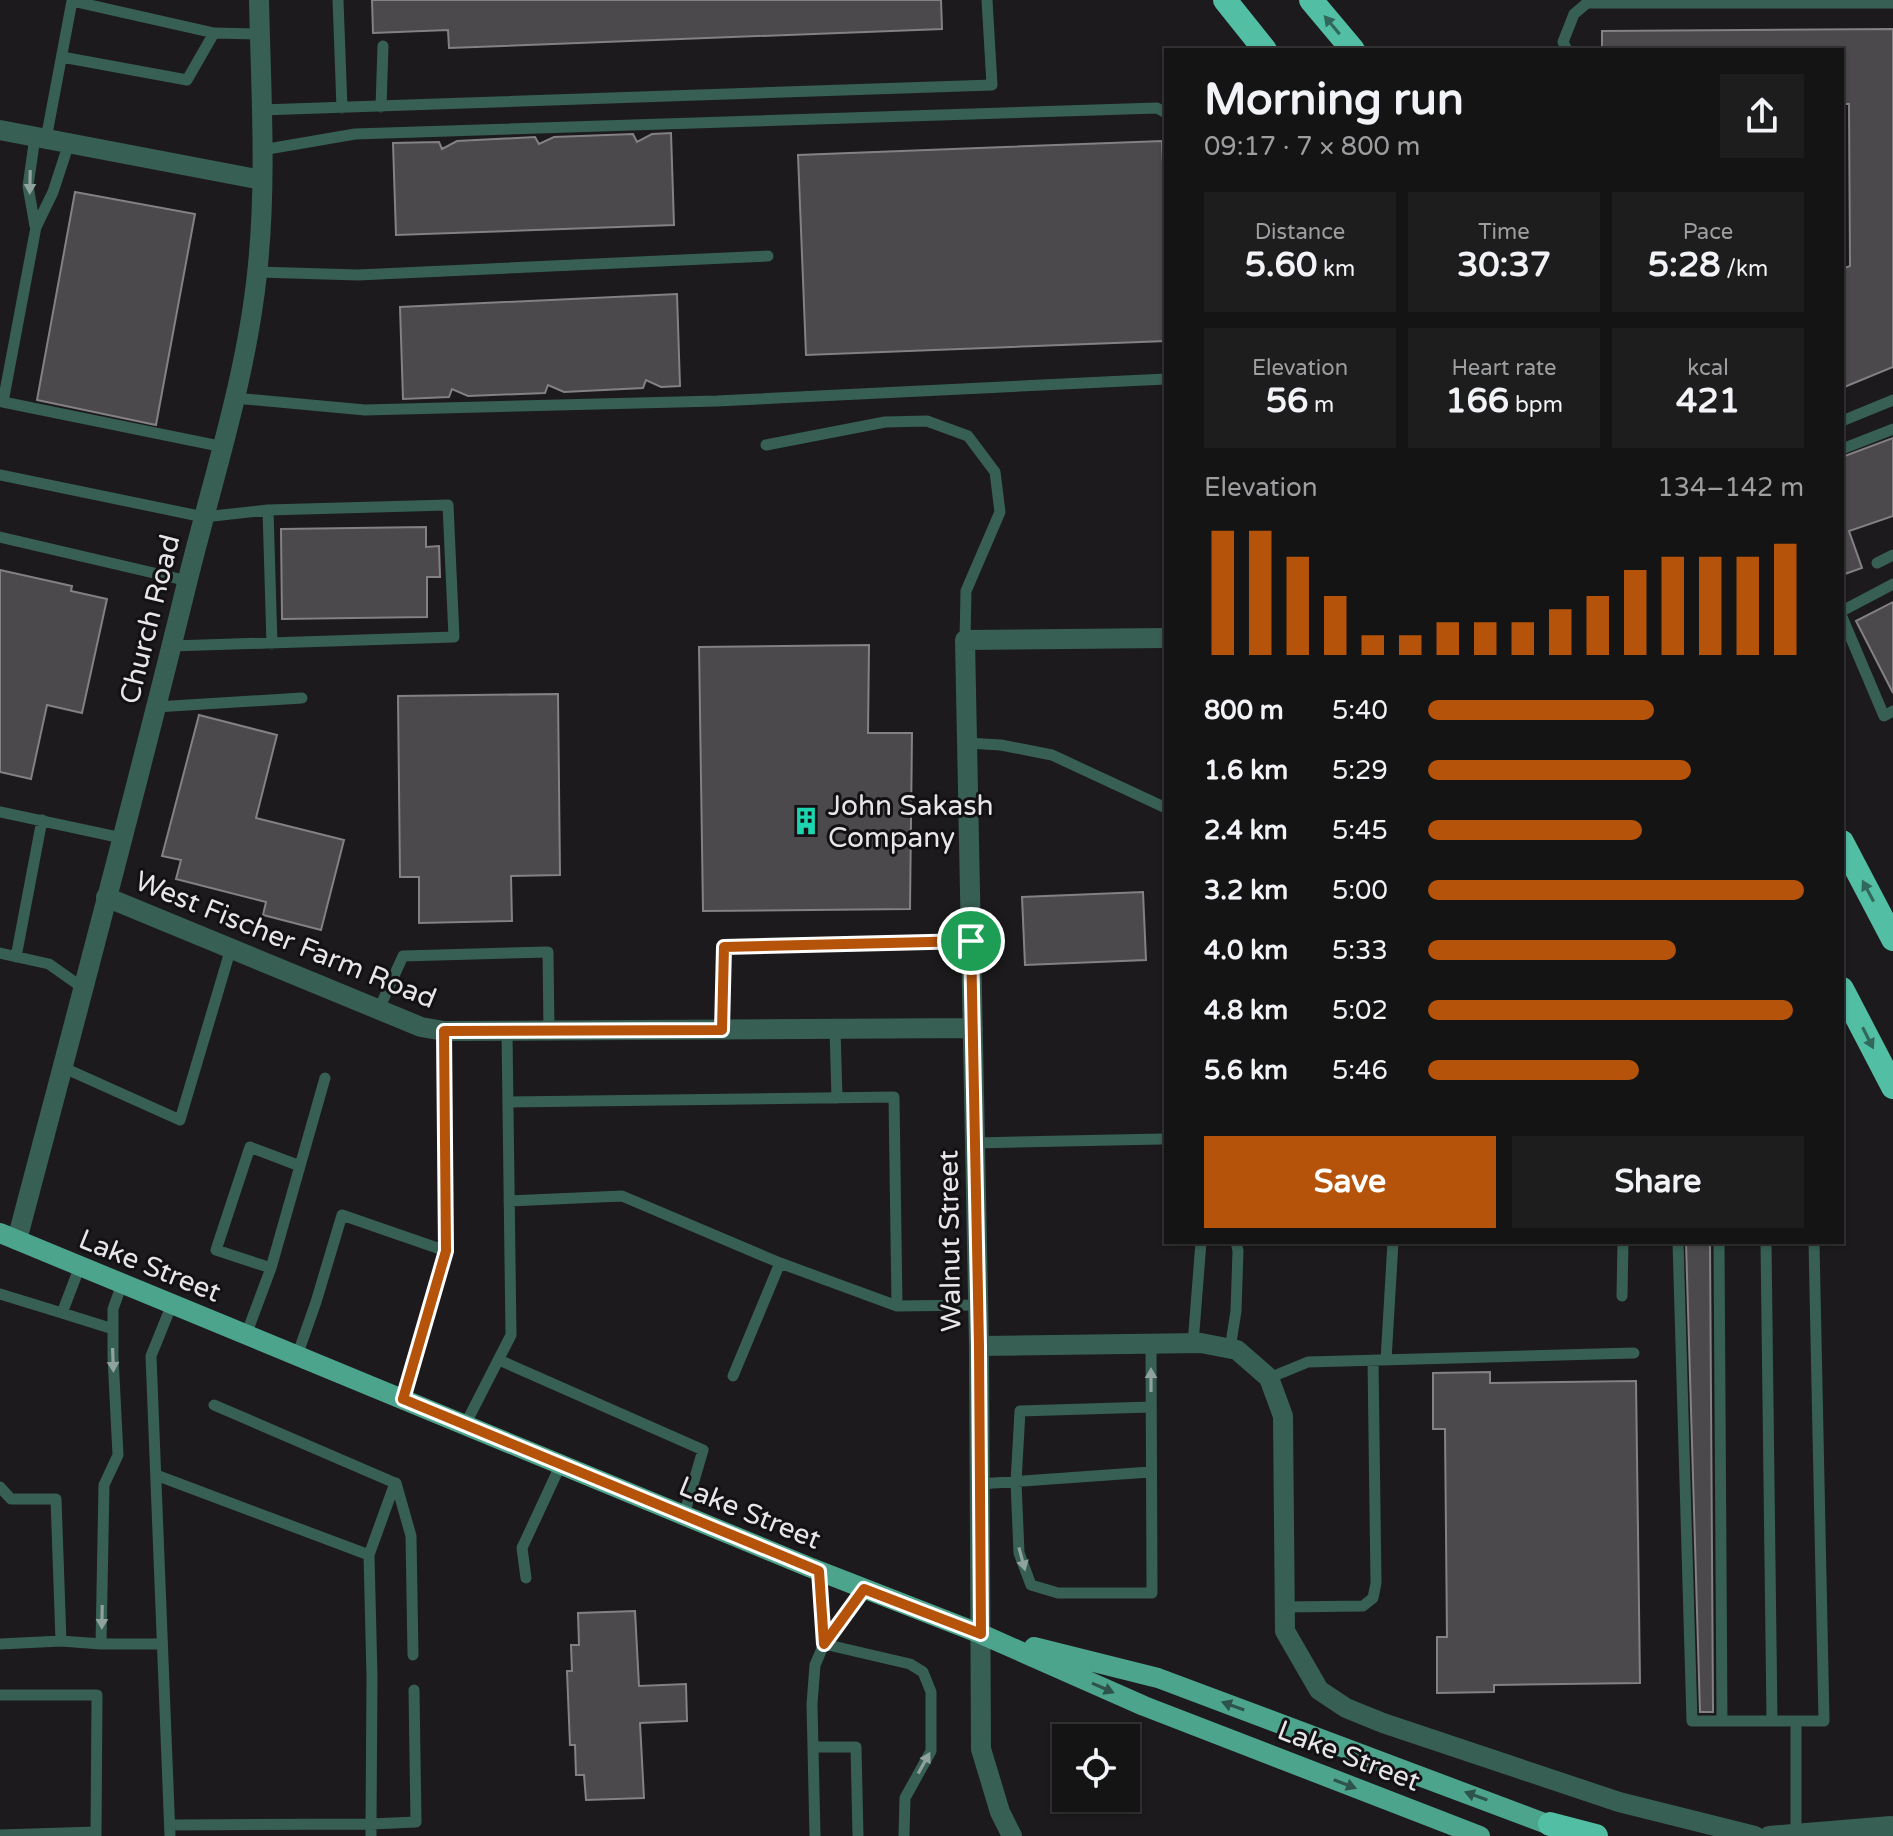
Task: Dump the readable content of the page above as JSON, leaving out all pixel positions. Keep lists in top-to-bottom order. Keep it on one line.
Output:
{"streets":{"main road":["Lake Street"],"street":["Church Road","West Fischer Farm Road","Walnut Street"]},"crossings":[["Church Road","West Fischer Farm Road"],["Church Road","Lake Street"],["West Fischer Farm Road","Walnut Street"],["Walnut Street","Lake Street"]],"places":{"building":["John Sakash Company"]},"page":{"heading":["Morning run","09:17 · 7 × 800 m"],"stats":[["Distance","5.60 km"],["Time","30:37"],["Pace","5:28 /km"],["Elevation","56 m"],["Heart rate","166 bpm"],["kcal","421"]],"chart":["Elevation","134–142 m"],"list":[{"name":"800 m","note":"5:40"},{"name":"1.6 km","note":"5:29"},{"name":"2.4 km","note":"5:45"},{"name":"3.2 km","note":"5:00"},{"name":"4.0 km","note":"5:33"},{"name":"4.8 km","note":"5:02"},{"name":"5.6 km","note":"5:46"}],"buttons":["Save","Share"]}}
